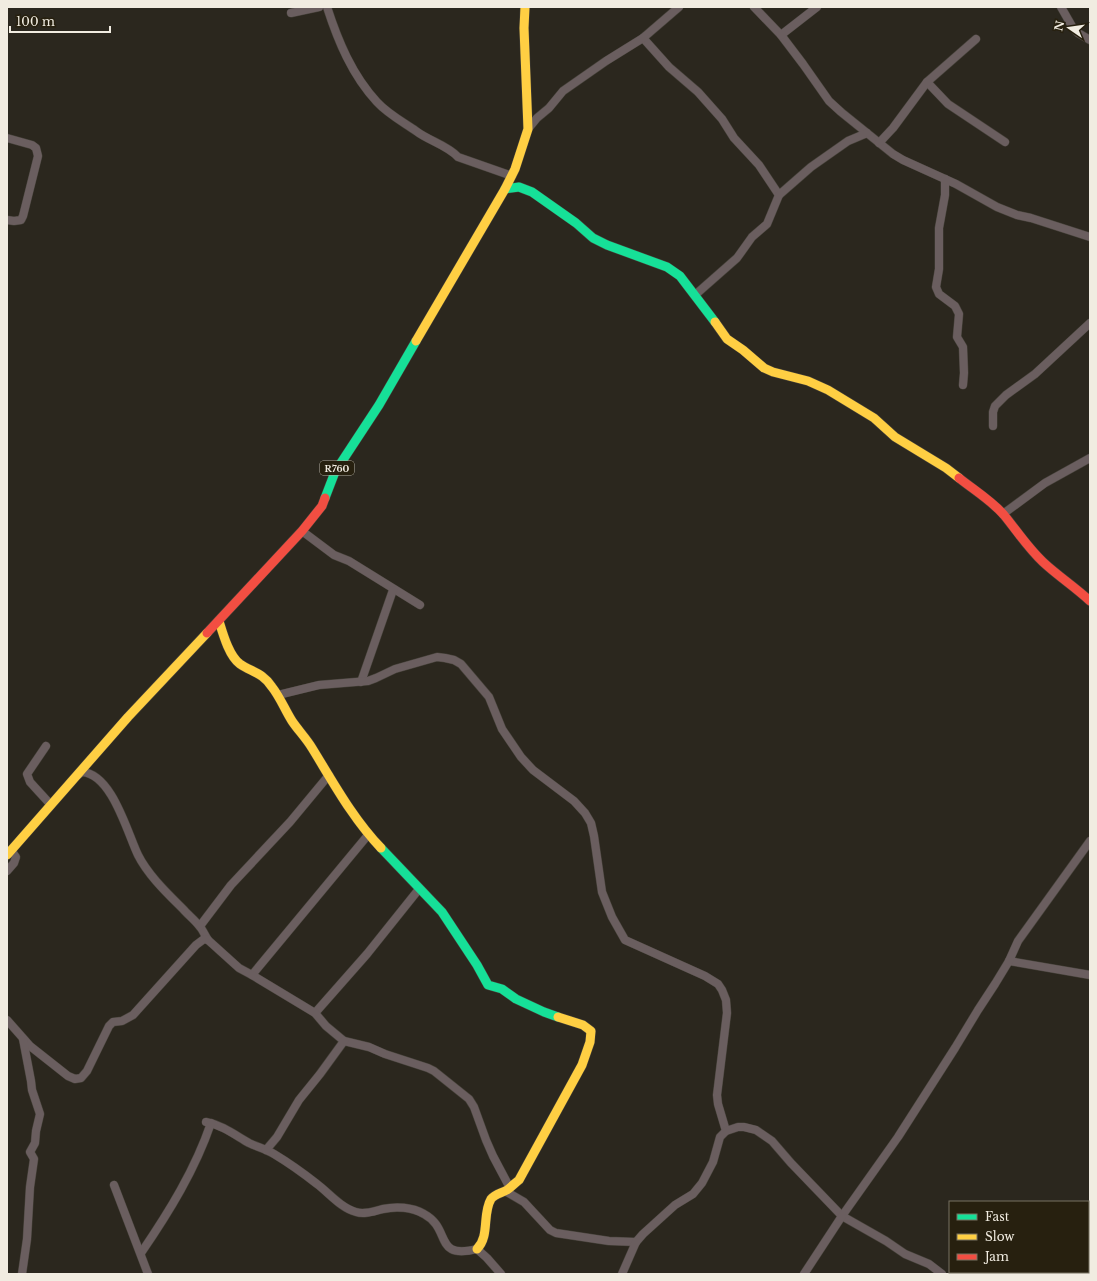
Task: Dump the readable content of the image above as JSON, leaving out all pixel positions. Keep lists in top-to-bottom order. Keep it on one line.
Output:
{"streets":{"street":["R760"]},"legend":["Fast","Slow","Jam"],"scale_bar":"100 m","north":"left"}
